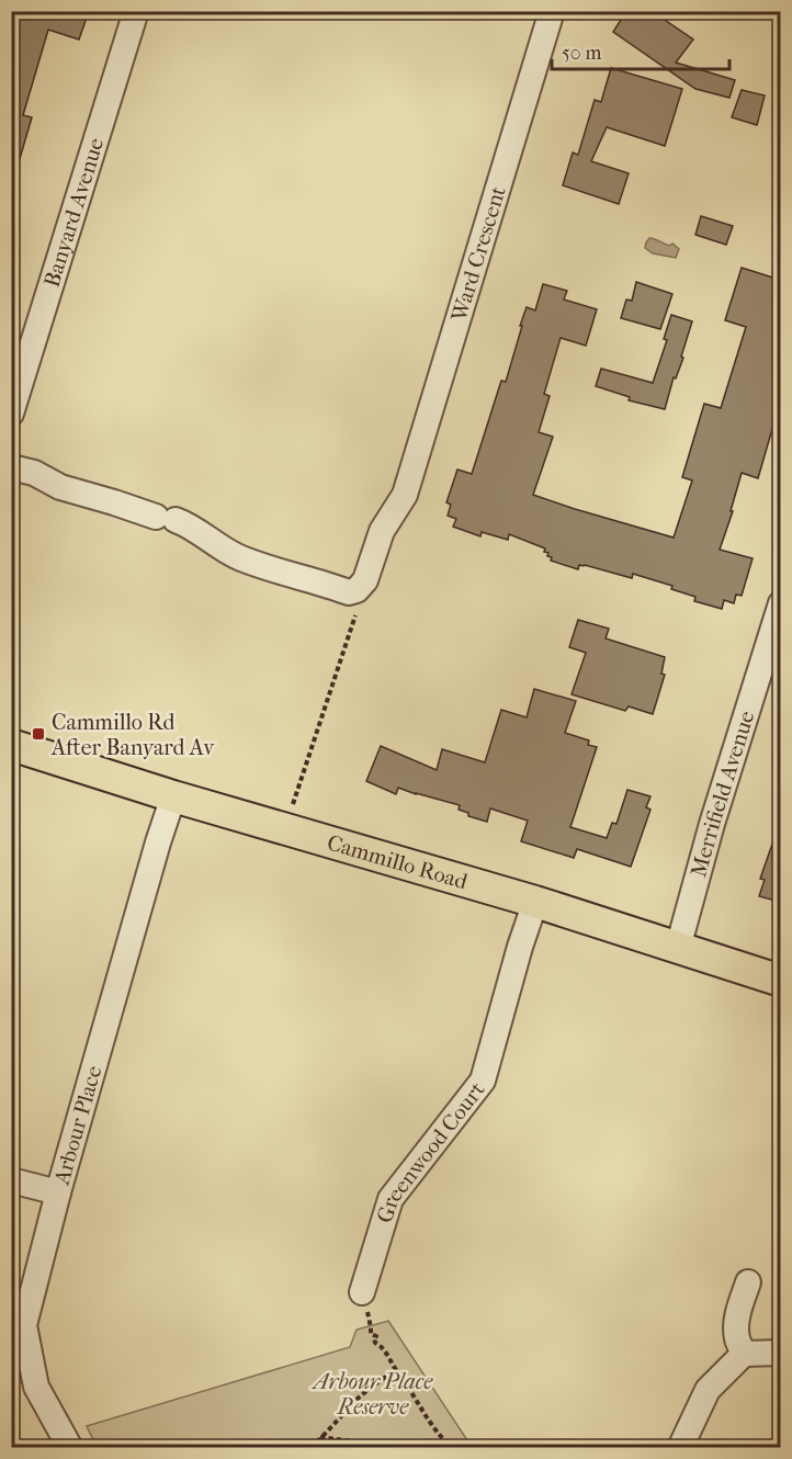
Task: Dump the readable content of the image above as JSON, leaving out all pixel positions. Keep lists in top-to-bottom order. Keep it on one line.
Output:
{"streets":{"main road":["Cammillo Road"],"street":["Banyard Avenue","Ward Crescent","Merrifield Avenue","Arbour Place","Greenwood Court"]},"crossings":[["Merrifield Avenue","Cammillo Road"],["Cammillo Road","Arbour Place"],["Cammillo Road","Greenwood Court"]],"parks":["Arbour Place Reserve"],"places":{"transit":["Cammillo Rd After Banyard Av"]},"scale_bar":"50 m"}
